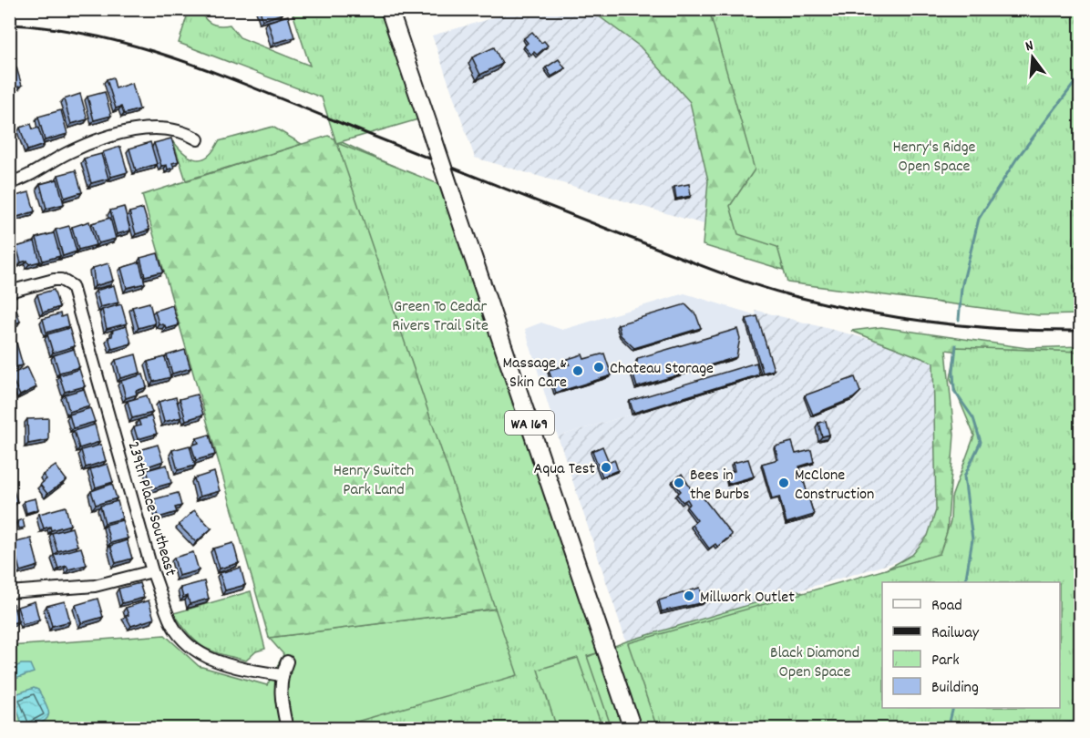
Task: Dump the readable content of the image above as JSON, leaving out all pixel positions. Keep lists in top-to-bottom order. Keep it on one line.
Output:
{"streets":{"main road":["WA 169"],"street":["239th Place Southeast"]},"parks":["Henry's Ridge Open Space","Green To Cedar Rivers Trail Site","Henry Switch Park Land","Black Diamond Open Space"],"places":["Chateau Storage","Massage & Skin Care","Aqua Test","Bees in the Burbs","McClone Construction","Millwork Outlet"],"legend":["Road","Railway","Park","Building"],"north":"top"}
